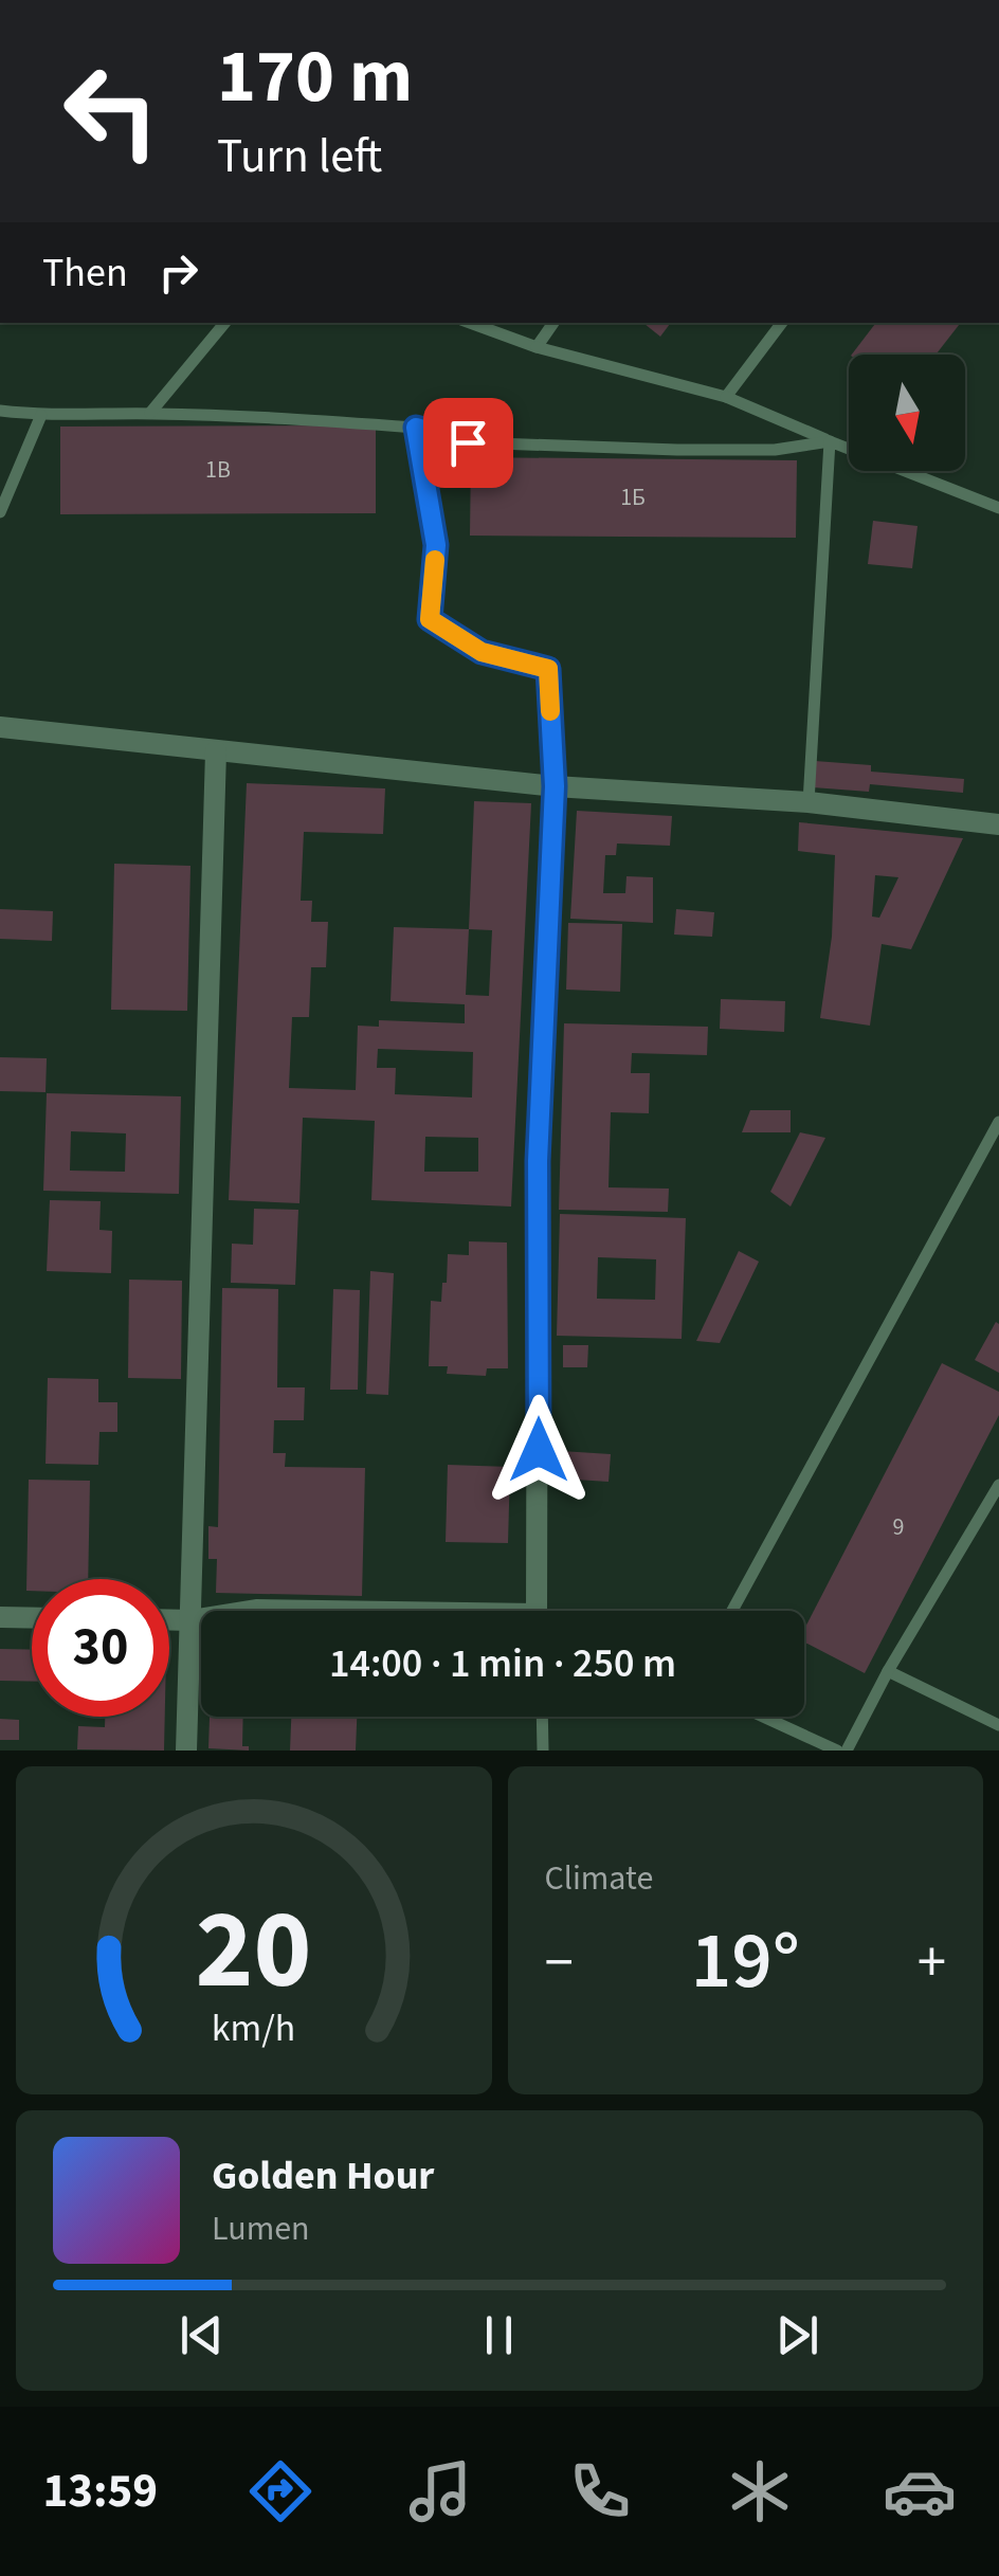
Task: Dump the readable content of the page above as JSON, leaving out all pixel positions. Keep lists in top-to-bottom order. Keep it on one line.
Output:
{"house_numbers":["1В","1Б","9"],"north":"bottom","page":{"turn":["170 m","Turn left"],"then":"Then","limit":"30","trip":"14:00 · 1 min · 250 m","tile":"Climate","heat":["−","19°","+"],"song":["Golden Hour","Lumen"],"tabs":"13:59","gauge":["20","km/h"]}}
